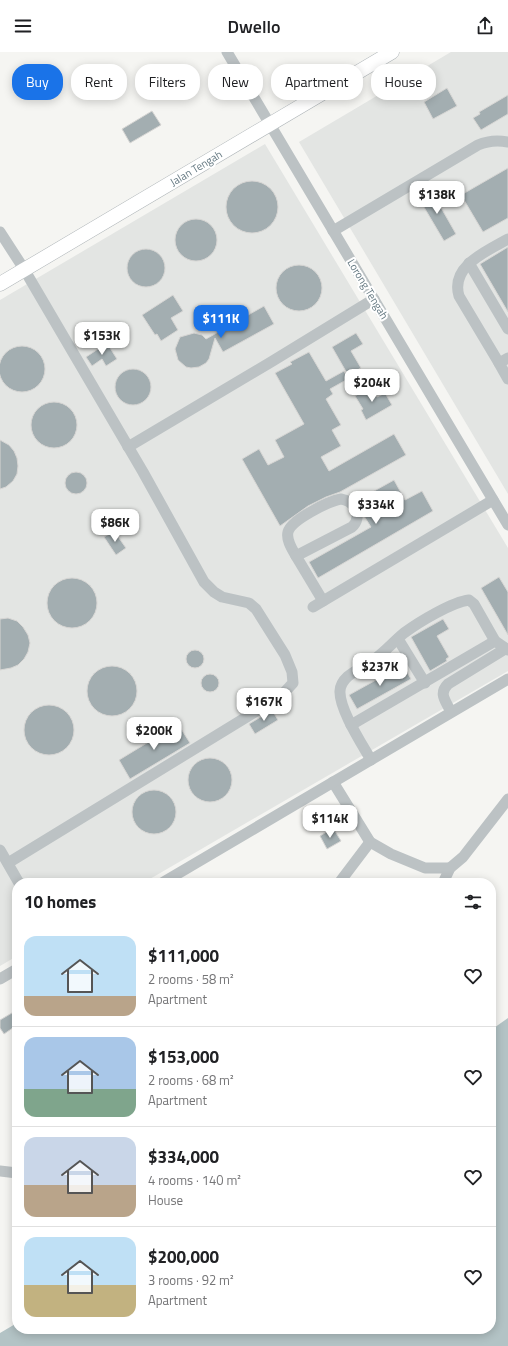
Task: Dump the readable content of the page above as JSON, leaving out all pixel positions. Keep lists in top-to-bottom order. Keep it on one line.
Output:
{"streets":{"main road":["Jalan Tengah"],"street":["Lorong Tengah"]},"crossings":[["Jalan Tengah","Lorong Tengah"]],"page":{"header":"Dwello","chip":["Buy","Rent","Filters","New","Apartment","House"],"price":["$138K","$111K","$153K","$204K","$334K","$86K","$237K","$167K","$200K","$114K"],"heading":"10 homes","list":[{"name":"$111,000","note":"2 rooms · 58 m² · Apartment"},{"name":"$153,000","note":"2 rooms · 68 m² · Apartment"},{"name":"$334,000","note":"4 rooms · 140 m² · House"},{"name":"$200,000","note":"3 rooms · 92 m² · Apartment"}]}}
